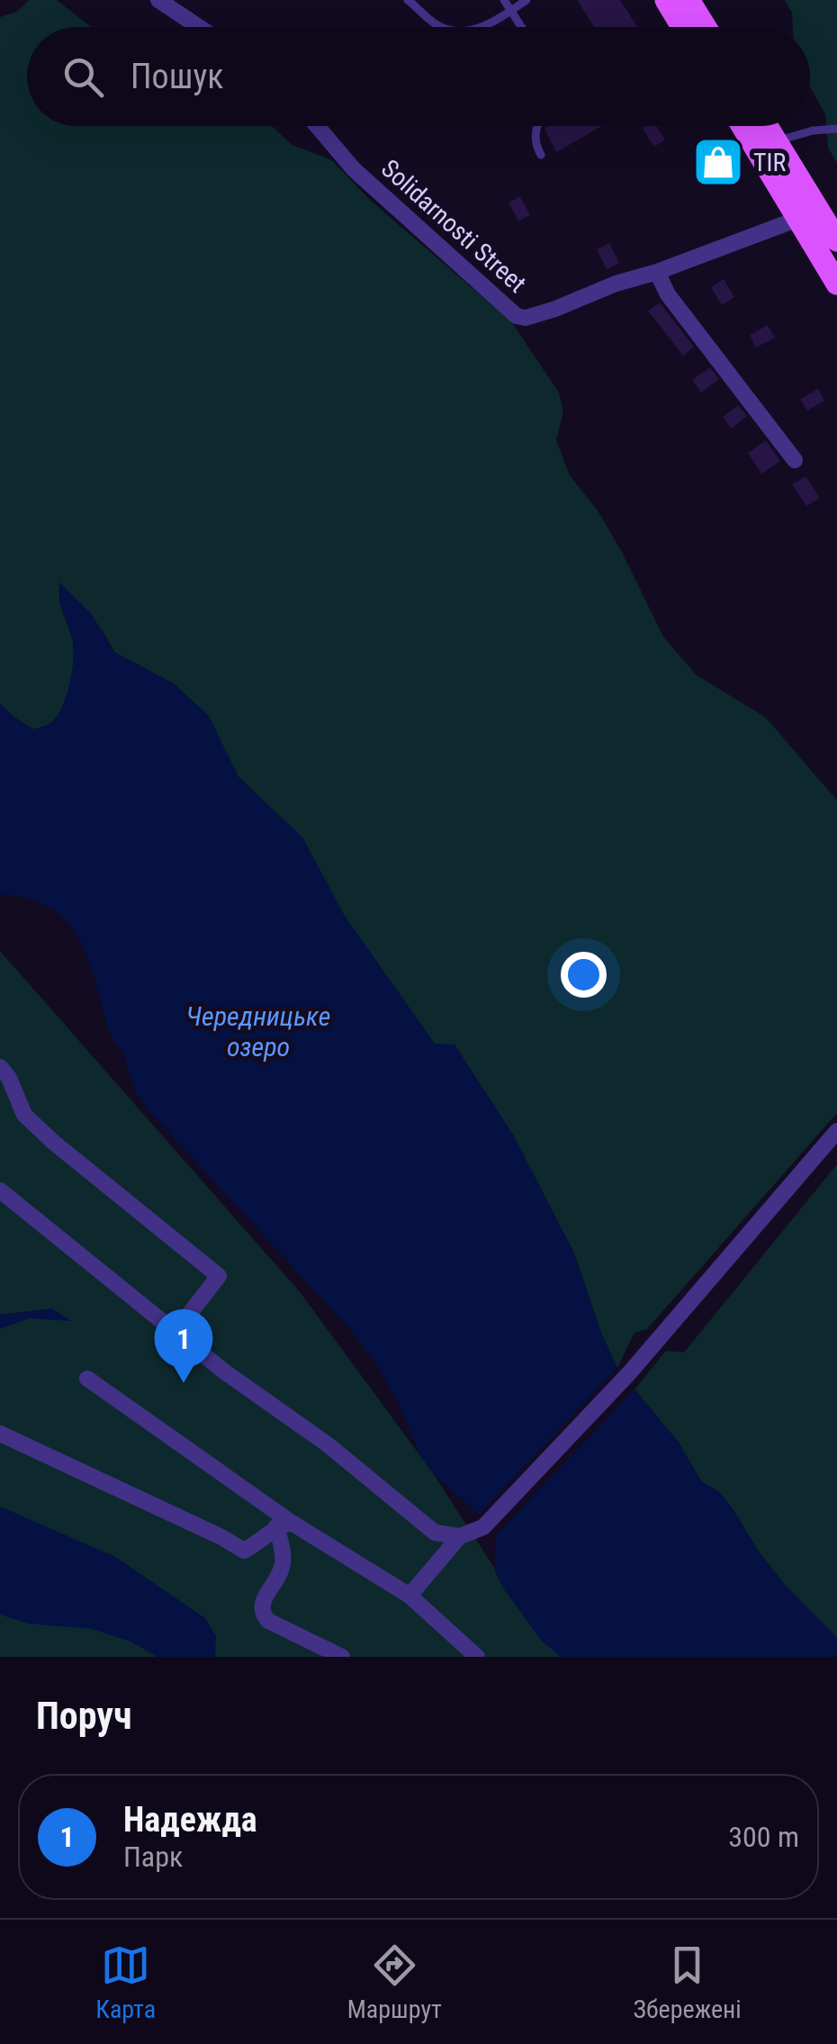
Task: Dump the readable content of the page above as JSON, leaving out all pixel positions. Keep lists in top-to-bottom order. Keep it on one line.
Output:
{"streets":{"street":["Solidarnosti Street"]},"water":["Чередницьке озеро"],"places":{"shop":["TIR"]},"page":{"search":"Пошук","pins":"1","heading":"Поруч","list":[{"mark":"1","name":"Надежда","note":"Парк","value":"300 m"}],"nav":["Карта","Маршрут","Збережені"]}}
